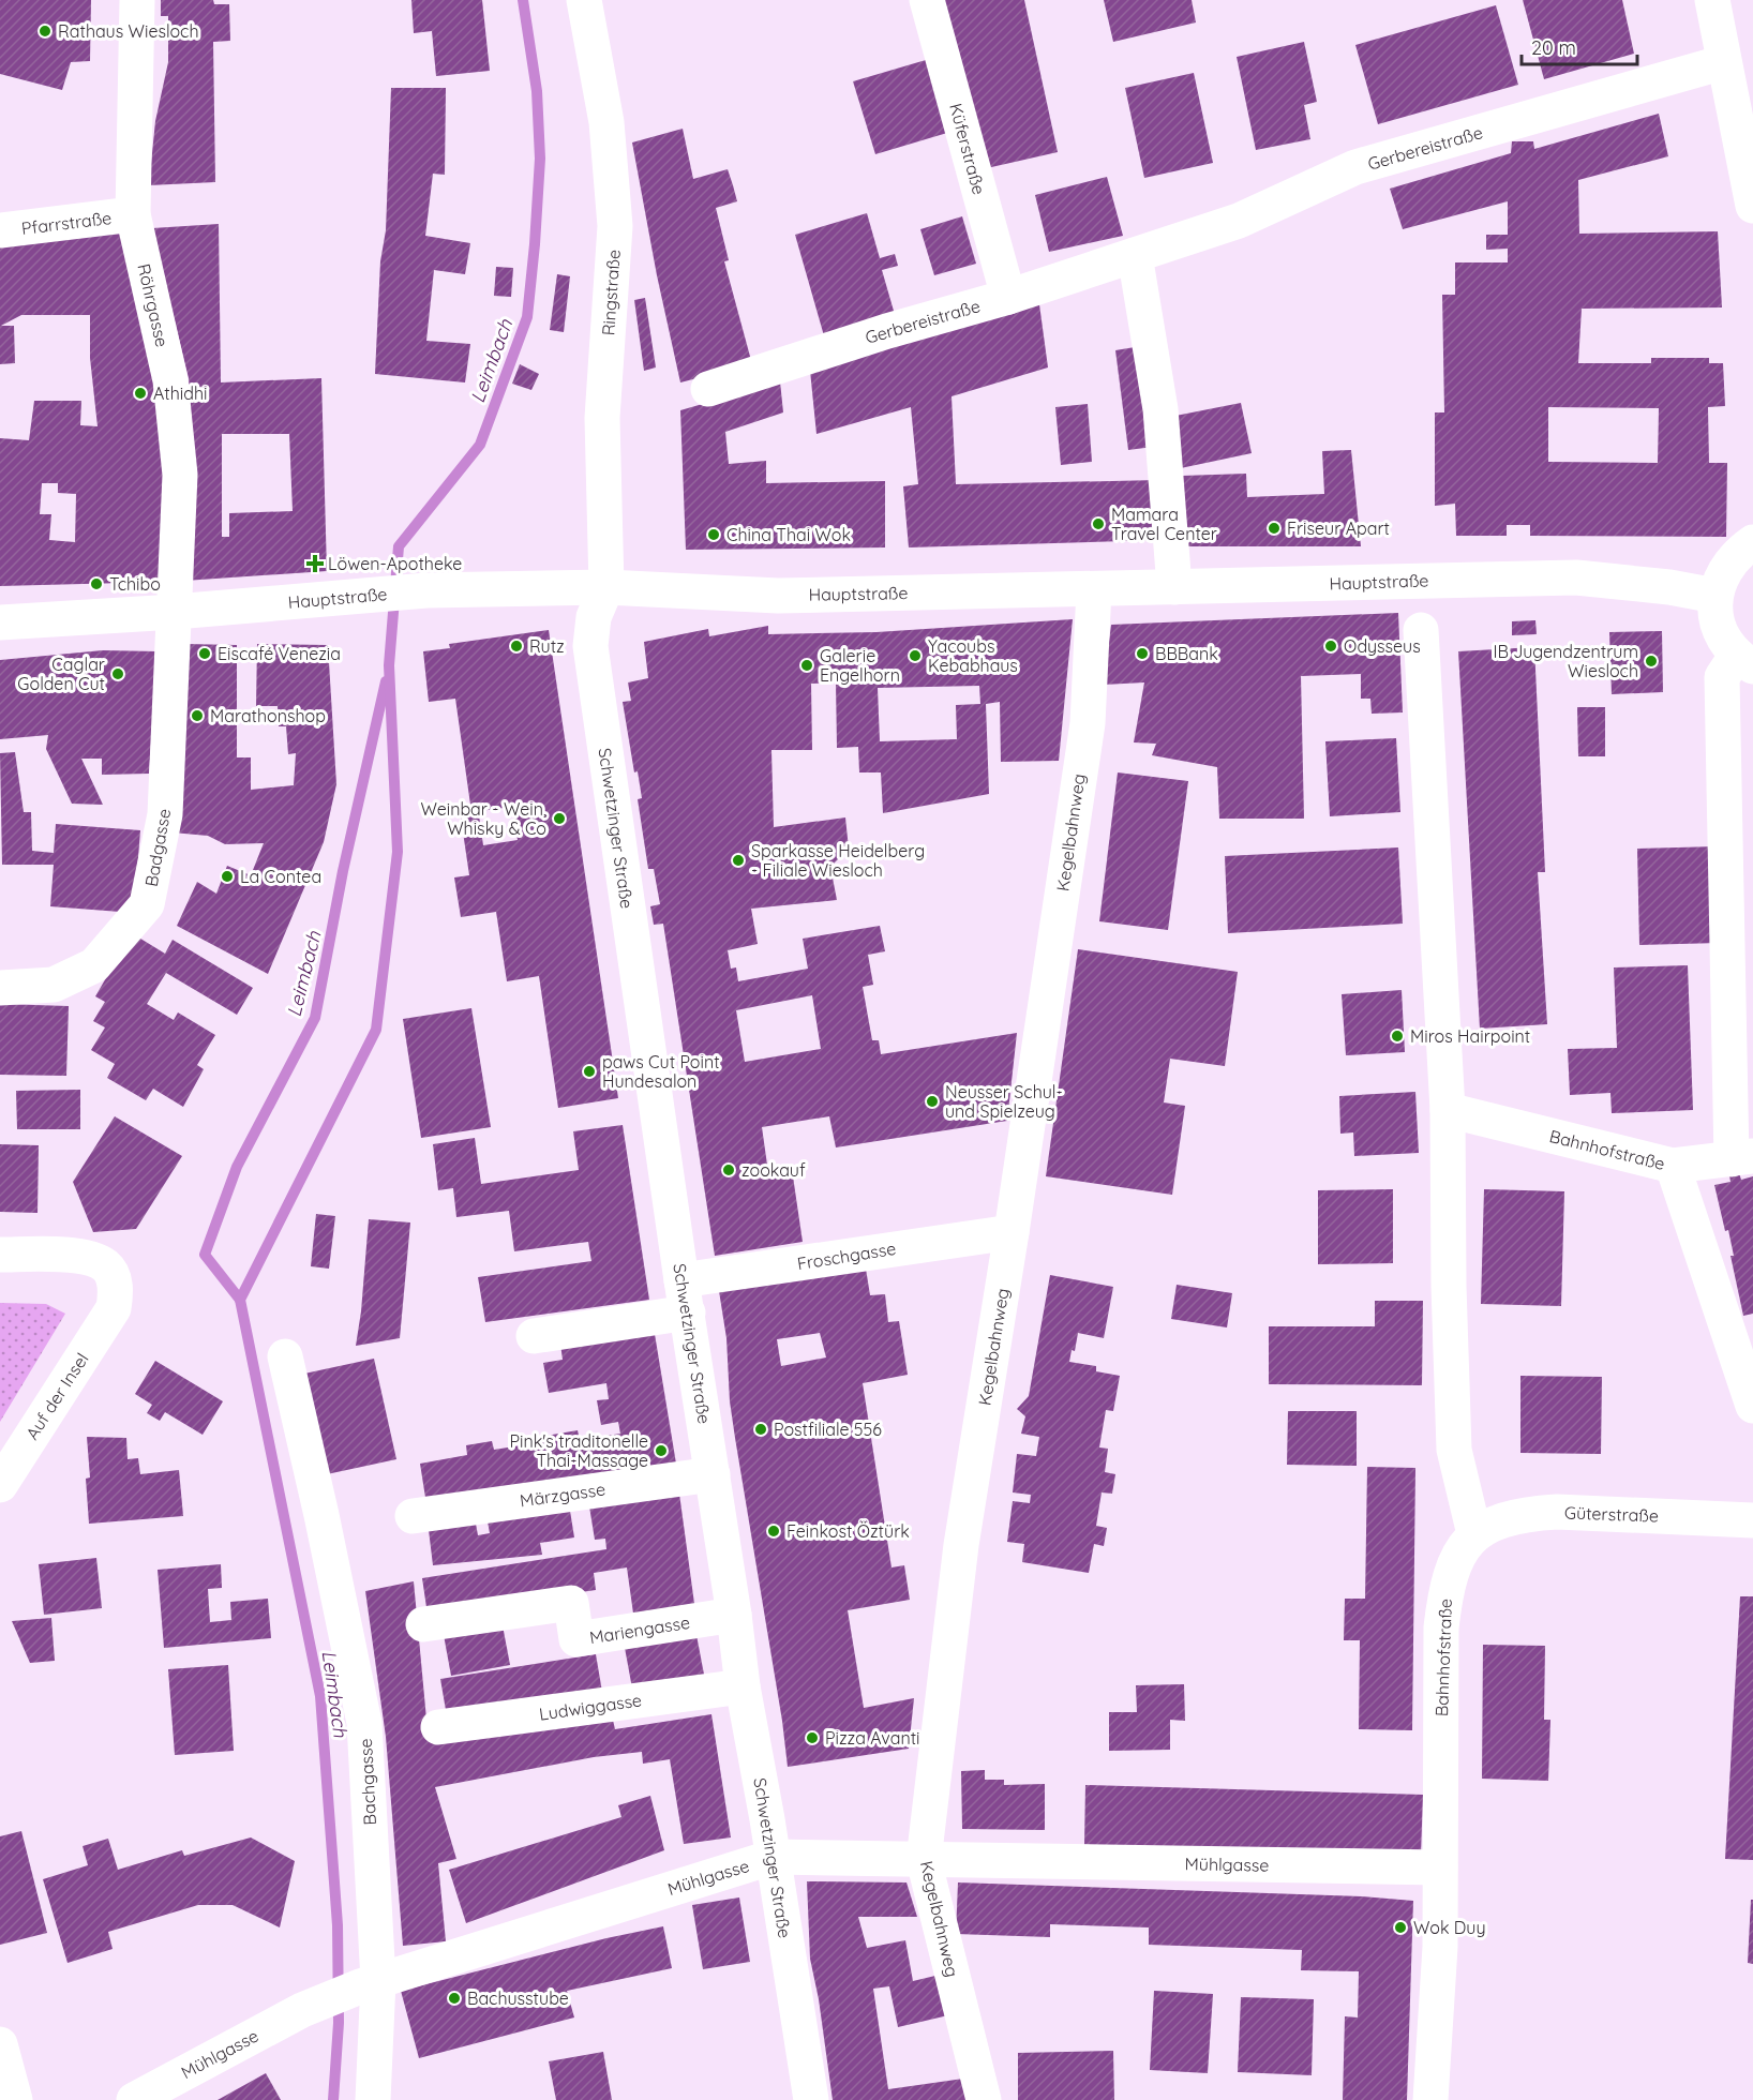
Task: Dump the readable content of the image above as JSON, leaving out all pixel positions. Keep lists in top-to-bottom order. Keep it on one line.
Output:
{"streets":{"street":["Gerbereistraße","Küferstraße","Pfarrstraße","Ringstraße","Röhrgasse","Hauptstraße","Schwetzinger Straße","Kegelbahnweg","Badgasse","Bahnhofstraße","Froschgasse","Auf der Insel","Märzgasse","Güterstraße","Mariengasse","Ludwiggasse","Bachgasse","Mühlgasse"]},"crossings":[["Gerbereistraße","Küferstraße"],["Pfarrstraße","Röhrgasse"],["Ringstraße","Hauptstraße"],["Ringstraße","Schwetzinger Straße"],["Röhrgasse","Hauptstraße"],["Röhrgasse","Badgasse"],["Hauptstraße","Schwetzinger Straße"],["Hauptstraße","Kegelbahnweg"],["Hauptstraße","Badgasse"],["Schwetzinger Straße","Froschgasse"],["Schwetzinger Straße","Märzgasse"],["Schwetzinger Straße","Mariengasse"],["Schwetzinger Straße","Ludwiggasse"],["Schwetzinger Straße","Mühlgasse"],["Kegelbahnweg","Froschgasse"],["Kegelbahnweg","Mühlgasse"],["Bahnhofstraße","Güterstraße"],["Bahnhofstraße","Mühlgasse"],["Bachgasse","Mühlgasse"]],"water":["Leimbach"],"places":{"other":["Rathaus Wiesloch","Athidhi","Mamara Travel Center","Friseur Apart","China Thai Wok","Tchibo","Rutz","Odysseus","Eiscafé Venezia","BBBank","Yacoubs Kebabhaus","IB Jugendzentrum Wiesloch","Galerie Engelhorn","Caglar Golden Cut","Marathonshop","Weinbar - Wein, Whisky & Co","Sparkasse Heidelberg - Filiale Wiesloch","La Contea","Miros Hairpoint","paws Cut Point Hundesalon","Neusser Schul- und Spielzeug","zookauf","Postfiliale 556","Pink's traditonelle Thai-Massage","Feinkost Öztürk","Pizza Avanti","Wok Duy","Bachusstube"],"health":["Löwen-Apotheke"]},"scale_bar":"20 m"}
